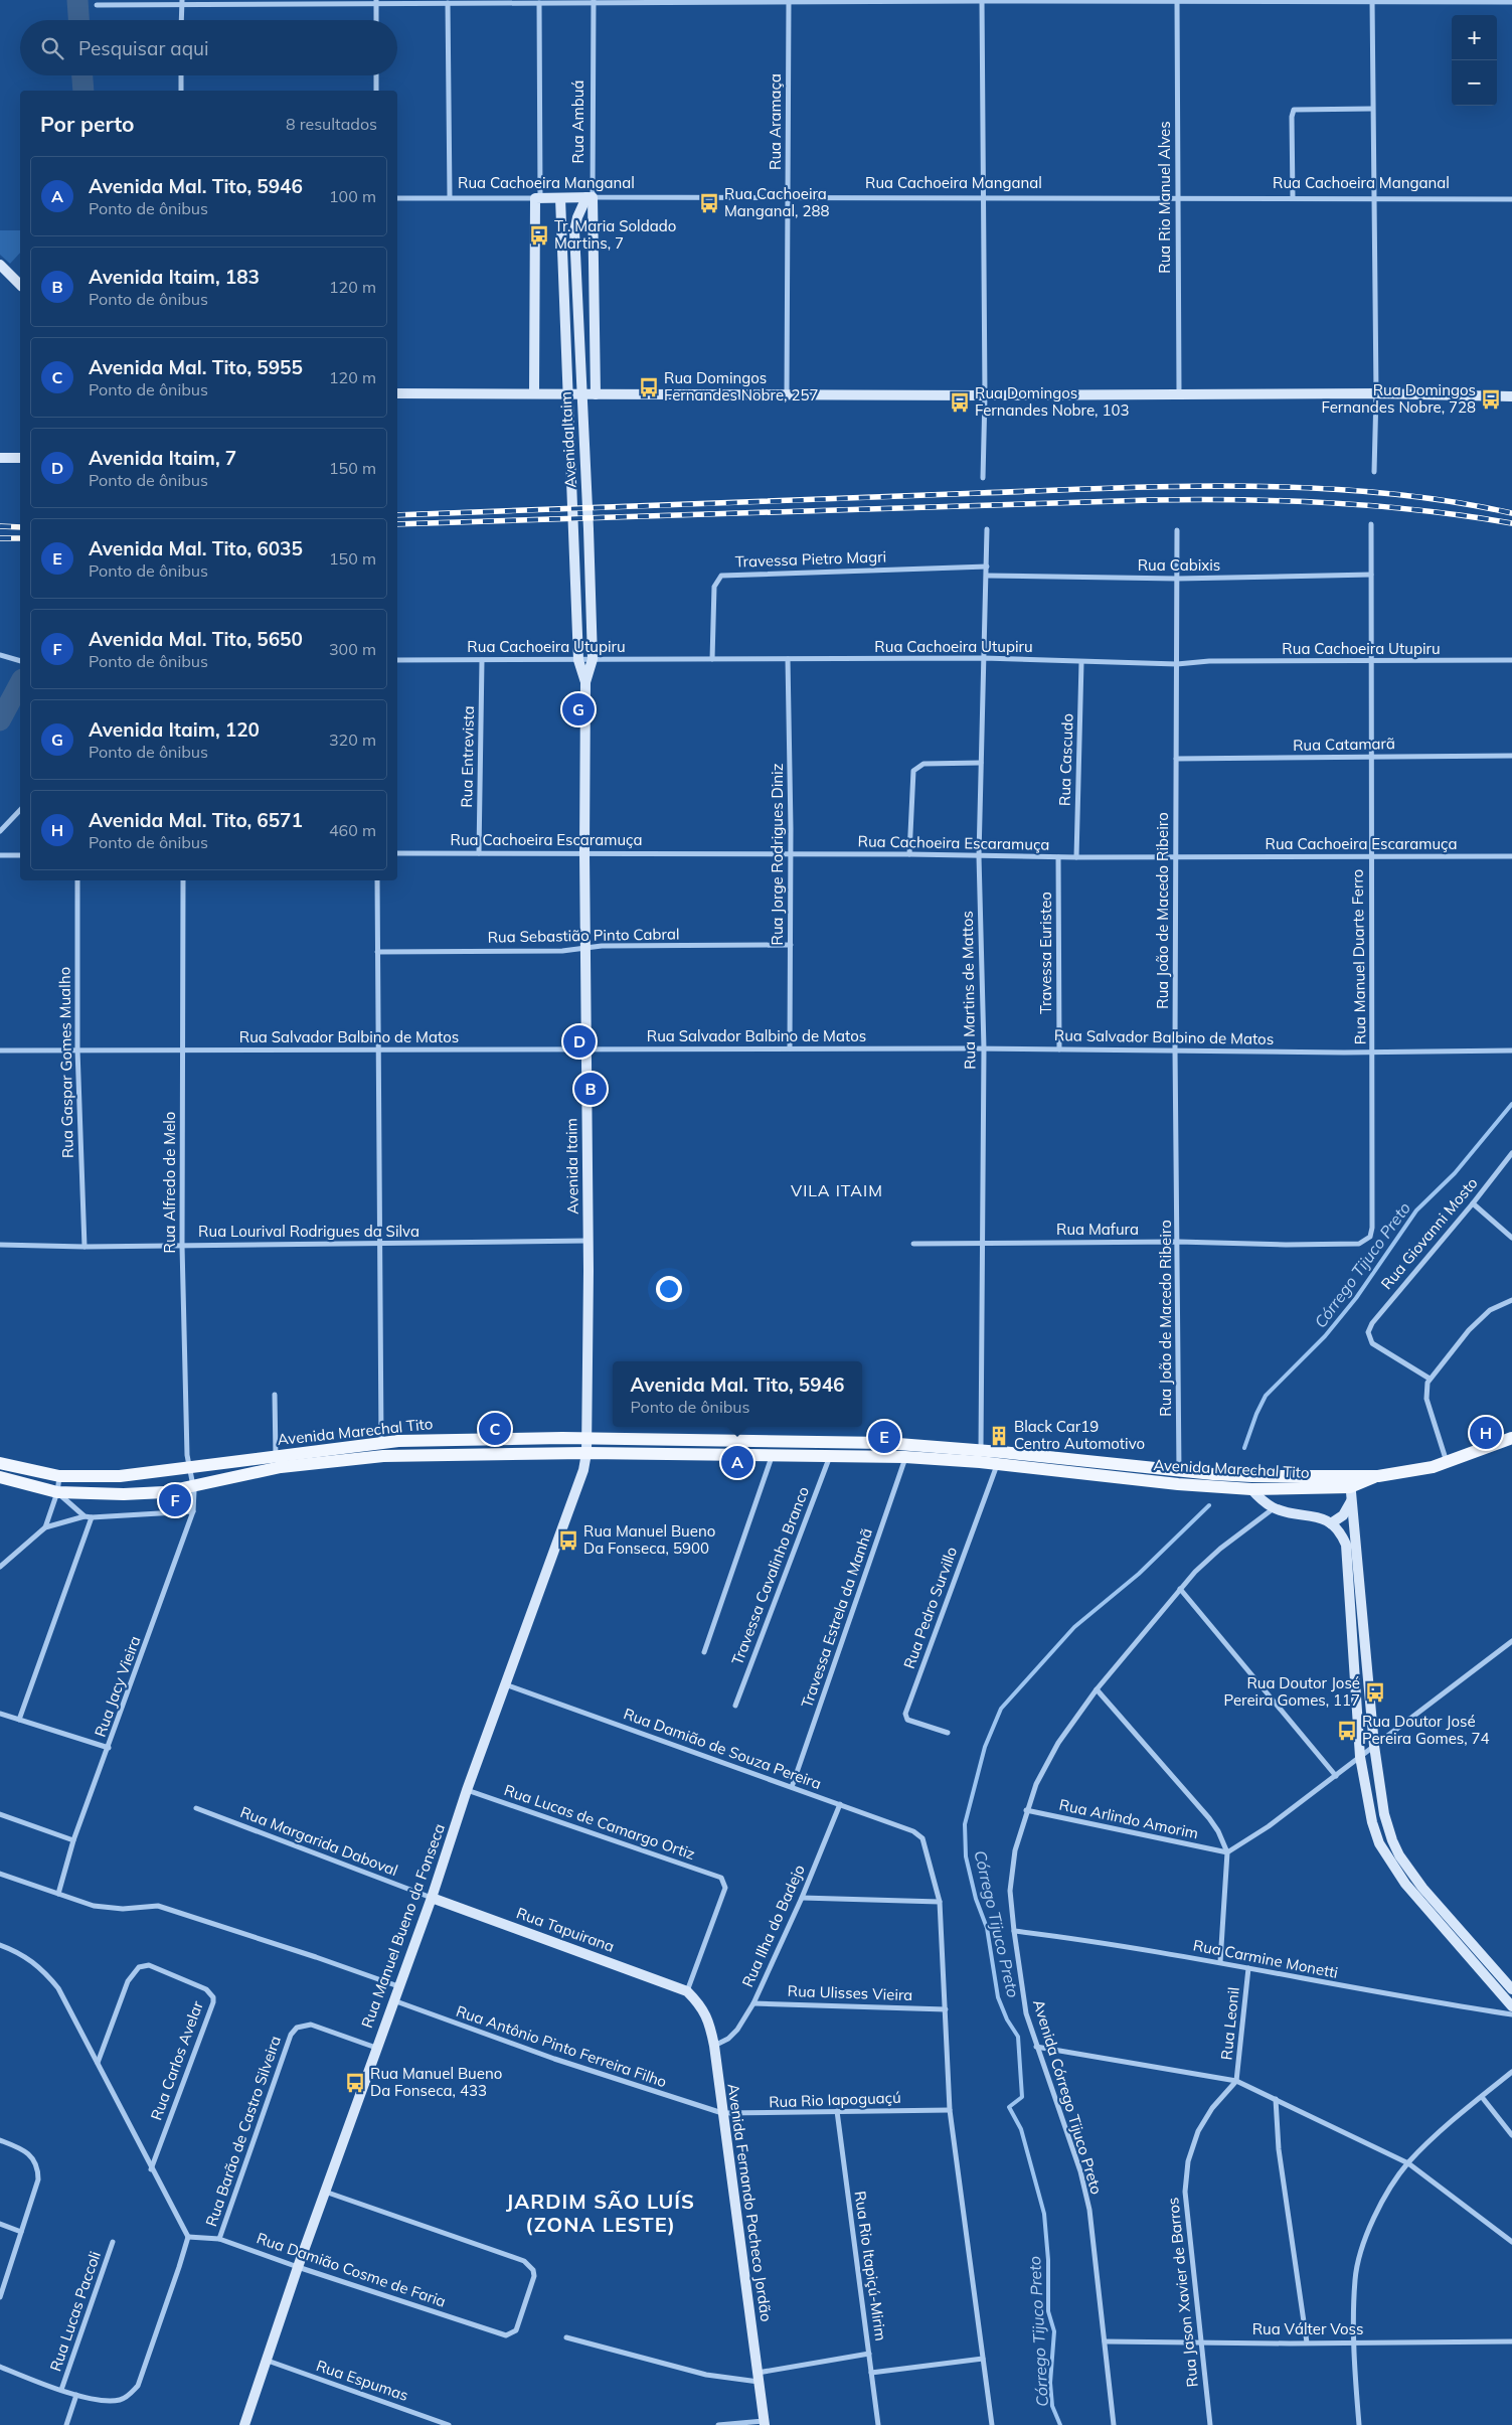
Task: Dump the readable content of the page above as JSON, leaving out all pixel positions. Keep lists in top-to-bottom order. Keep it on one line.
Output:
{"streets":{"main road":["Avenida Marechal Tito"],"street":["Rua Ambuá","Rua Aramaça","Rua Cachoeira Manganal","Rua Rio Manuel Alves","Avenida Itaim","Travessa Pietro Magri","Rua Cabixis","Rua Cachoeira Utupiru","Rua Catamarã","Rua Entrevista","Rua Cascudo","Rua Cachoeira Escaramuça","Rua Jorge Rodrigues Diniz","Rua João de Macedo Ribeiro","Rua Sebastião Pinto Cabral","Travessa Euristeo","Rua Manuel Duarte Ferro","Rua Martins de Mattos","Rua Salvador Balbino de Matos","Rua Gaspar Gomes Mualho","Rua Alfredo de Melo","Rua Mafura","Rua Lourival Rodrigues da Silva","Rua Giovanni Mosto","Travessa Cavalinho Branco","Rua Pedro Survillo","Travessa Estrela da Manhã","Rua Jacy Vieira","Rua Damião de Souza Pereira","Rua Arlindo Amorim","Rua Lucas de Camargo Ortiz","Rua Margarida Daboval","Rua Manuel Bueno da Fonseca","Rua Ilha do Badejo","Rua Tapuirana","Rua Carmine Monetti","Rua Ulisses Vieira","Rua Leonil","Rua Antônio Pinto Ferreira Filho","Rua Carlos Avelar","Avenida Córrego Tijuco Preto","Rua Rio Iapoguaçú","Rua Barão de Castro Silveira","Avenida Fernando Pacheco Jordão","Rua Rio Itapiçú-Mirim","Rua Damião Cosme de Faria","Rua Jason Xavier de Barros","Rua Lucas Paccoli","Rua Válter Voss","Rua Espumas"]},"crossings":[["Rua Ambuá","Rua Cachoeira Manganal"],["Rua Ambuá","Avenida Itaim"],["Rua Aramaça","Rua Cachoeira Manganal"],["Rua Cachoeira Manganal","Rua Rio Manuel Alves"],["Rua Cachoeira Manganal","Avenida Itaim"],["Avenida Itaim","Rua Cachoeira Utupiru"],["Avenida Itaim","Rua Cachoeira Escaramuça"],["Avenida Itaim","Rua Sebastião Pinto Cabral"],["Avenida Itaim","Rua Salvador Balbino de Matos"],["Avenida Itaim","Rua Lourival Rodrigues da Silva"],["Avenida Itaim","Avenida Marechal Tito"],["Avenida Itaim","Rua Manuel Bueno da Fonseca"],["Travessa Pietro Magri","Rua Cachoeira Utupiru"],["Travessa Pietro Magri","Rua Martins de Mattos"],["Rua Cabixis","Rua João de Macedo Ribeiro"],["Rua Cabixis","Rua Manuel Duarte Ferro"],["Rua Cabixis","Rua Martins de Mattos"],["Rua Cachoeira Utupiru","Rua Entrevista"],["Rua Cachoeira Utupiru","Rua Cascudo"],["Rua Cachoeira Utupiru","Rua Jorge Rodrigues Diniz"],["Rua Cachoeira Utupiru","Rua João de Macedo Ribeiro"],["Rua Cachoeira Utupiru","Rua Manuel Duarte Ferro"],["Rua Cachoeira Utupiru","Rua Martins de Mattos"],["Rua Catamarã","Rua João de Macedo Ribeiro"],["Rua Catamarã","Rua Manuel Duarte Ferro"],["Rua Entrevista","Rua Cachoeira Escaramuça"],["Rua Cascudo","Rua Cachoeira Escaramuça"],["Rua Cachoeira Escaramuça","Rua Jorge Rodrigues Diniz"],["Rua Cachoeira Escaramuça","Rua João de Macedo Ribeiro"],["Rua Cachoeira Escaramuça","Travessa Euristeo"],["Rua Cachoeira Escaramuça","Rua Manuel Duarte Ferro"],["Rua Cachoeira Escaramuça","Rua Martins de Mattos"],["Rua Jorge Rodrigues Diniz","Rua Sebastião Pinto Cabral"],["Rua Jorge Rodrigues Diniz","Rua Salvador Balbino de Matos"],["Rua João de Macedo Ribeiro","Rua Salvador Balbino de Matos"],["Rua João de Macedo Ribeiro","Rua Mafura"],["Rua João de Macedo Ribeiro","Avenida Marechal Tito"],["Travessa Euristeo","Rua Salvador Balbino de Matos"],["Rua Manuel Duarte Ferro","Rua Salvador Balbino de Matos"],["Rua Manuel Duarte Ferro","Rua Mafura"],["Rua Martins de Mattos","Rua Salvador Balbino de Matos"],["Rua Martins de Mattos","Rua Mafura"],["Rua Martins de Mattos","Avenida Marechal Tito"],["Rua Salvador Balbino de Matos","Rua Gaspar Gomes Mualho"],["Rua Salvador Balbino de Matos","Rua Alfredo de Melo"],["Rua Gaspar Gomes Mualho","Rua Lourival Rodrigues da Silva"],["Rua Alfredo de Melo","Rua Lourival Rodrigues da Silva"],["Rua Alfredo de Melo","Avenida Marechal Tito"],["Rua Alfredo de Melo","Rua Jacy Vieira"],["Avenida Marechal Tito","Travessa Cavalinho Branco"],["Avenida Marechal Tito","Rua Pedro Survillo"],["Avenida Marechal Tito","Travessa Estrela da Manhã"],["Avenida Marechal Tito","Rua Jacy Vieira"],["Avenida Marechal Tito","Rua Manuel Bueno da Fonseca"],["Travessa Estrela da Manhã","Rua Damião de Souza Pereira"],["Rua Damião de Souza Pereira","Rua Manuel Bueno da Fonseca"],["Rua Damião de Souza Pereira","Rua Ilha do Badejo"],["Rua Arlindo Amorim","Avenida Córrego Tijuco Preto"],["Rua Lucas de Camargo Ortiz","Rua Manuel Bueno da Fonseca"],["Rua Lucas de Camargo Ortiz","Rua Tapuirana"],["Rua Lucas de Camargo Ortiz","Avenida Fernando Pacheco Jordão"],["Rua Margarida Daboval","Rua Manuel Bueno da Fonseca"],["Rua Margarida Daboval","Rua Tapuirana"],["Rua Manuel Bueno da Fonseca","Rua Tapuirana"],["Rua Manuel Bueno da Fonseca","Rua Antônio Pinto Ferreira Filho"],["Rua Manuel Bueno da Fonseca","Rua Barão de Castro Silveira"],["Rua Manuel Bueno da Fonseca","Rua Damião Cosme de Faria"],["Rua Manuel Bueno da Fonseca","Rua Espumas"],["Rua Ilha do Badejo","Rua Ulisses Vieira"],["Rua Ilha do Badejo","Avenida Fernando Pacheco Jordão"],["Rua Tapuirana","Avenida Fernando Pacheco Jordão"],["Rua Carmine Monetti","Rua Leonil"],["Rua Carmine Monetti","Avenida Córrego Tijuco Preto"],["Rua Leonil","Rua Jason Xavier de Barros"],["Rua Antônio Pinto Ferreira Filho","Rua Rio Iapoguaçú"],["Rua Antônio Pinto Ferreira Filho","Avenida Fernando Pacheco Jordão"],["Avenida Córrego Tijuco Preto","Rua Válter Voss"],["Rua Rio Iapoguaçú","Avenida Fernando Pacheco Jordão"],["Rua Rio Iapoguaçú","Rua Rio Itapiçú-Mirim"],["Rua Barão de Castro Silveira","Rua Damião Cosme de Faria"],["Rua Jason Xavier de Barros","Rua Válter Voss"]],"districts":["VILA ITAIM","JARDIM SÃO LUÍS (ZONA LESTE)"],"water":["Córrego Tijuco Preto"],"places":{"bus stop":["Rua Cachoeira Manganal, 288","Tr. Maria Soldado Martins, 7","Rua Domingos Fernandes Nobre, 257","Rua Domingos Fernandes Nobre, 728","Rua Domingos Fernandes Nobre, 103","Rua Manuel Bueno Da Fonseca, 5900","Rua Doutor José Pereira Gomes, 117","Rua Doutor José Pereira Gomes, 74","Rua Manuel Bueno Da Fonseca, 433"],"building":["Black Car19 Centro Automotivo"]},"page":{"map_buttons":["+","−"],"search":"Pesquisar aqui","heading":["Por perto","8 resultados"],"list":[{"mark":"A","name":"Avenida Mal. Tito, 5946","note":"Ponto de ônibus","value":"100 m"},{"mark":"B","name":"Avenida Itaim, 183","note":"Ponto de ônibus","value":"120 m"},{"mark":"C","name":"Avenida Mal. Tito, 5955","note":"Ponto de ônibus","value":"120 m"},{"mark":"D","name":"Avenida Itaim, 7","note":"Ponto de ônibus","value":"150 m"},{"mark":"E","name":"Avenida Mal. Tito, 6035","note":"Ponto de ônibus","value":"150 m"},{"mark":"F","name":"Avenida Mal. Tito, 5650","note":"Ponto de ônibus","value":"300 m"},{"mark":"G","name":"Avenida Itaim, 120","note":"Ponto de ônibus","value":"320 m"},{"mark":"H","name":"Avenida Mal. Tito, 6571","note":"Ponto de ônibus","value":"460 m"}],"pins":["G","D","B","C","H","E","A","F"],"popup":["Avenida Mal. Tito, 5946","Ponto de ônibus"]}}
